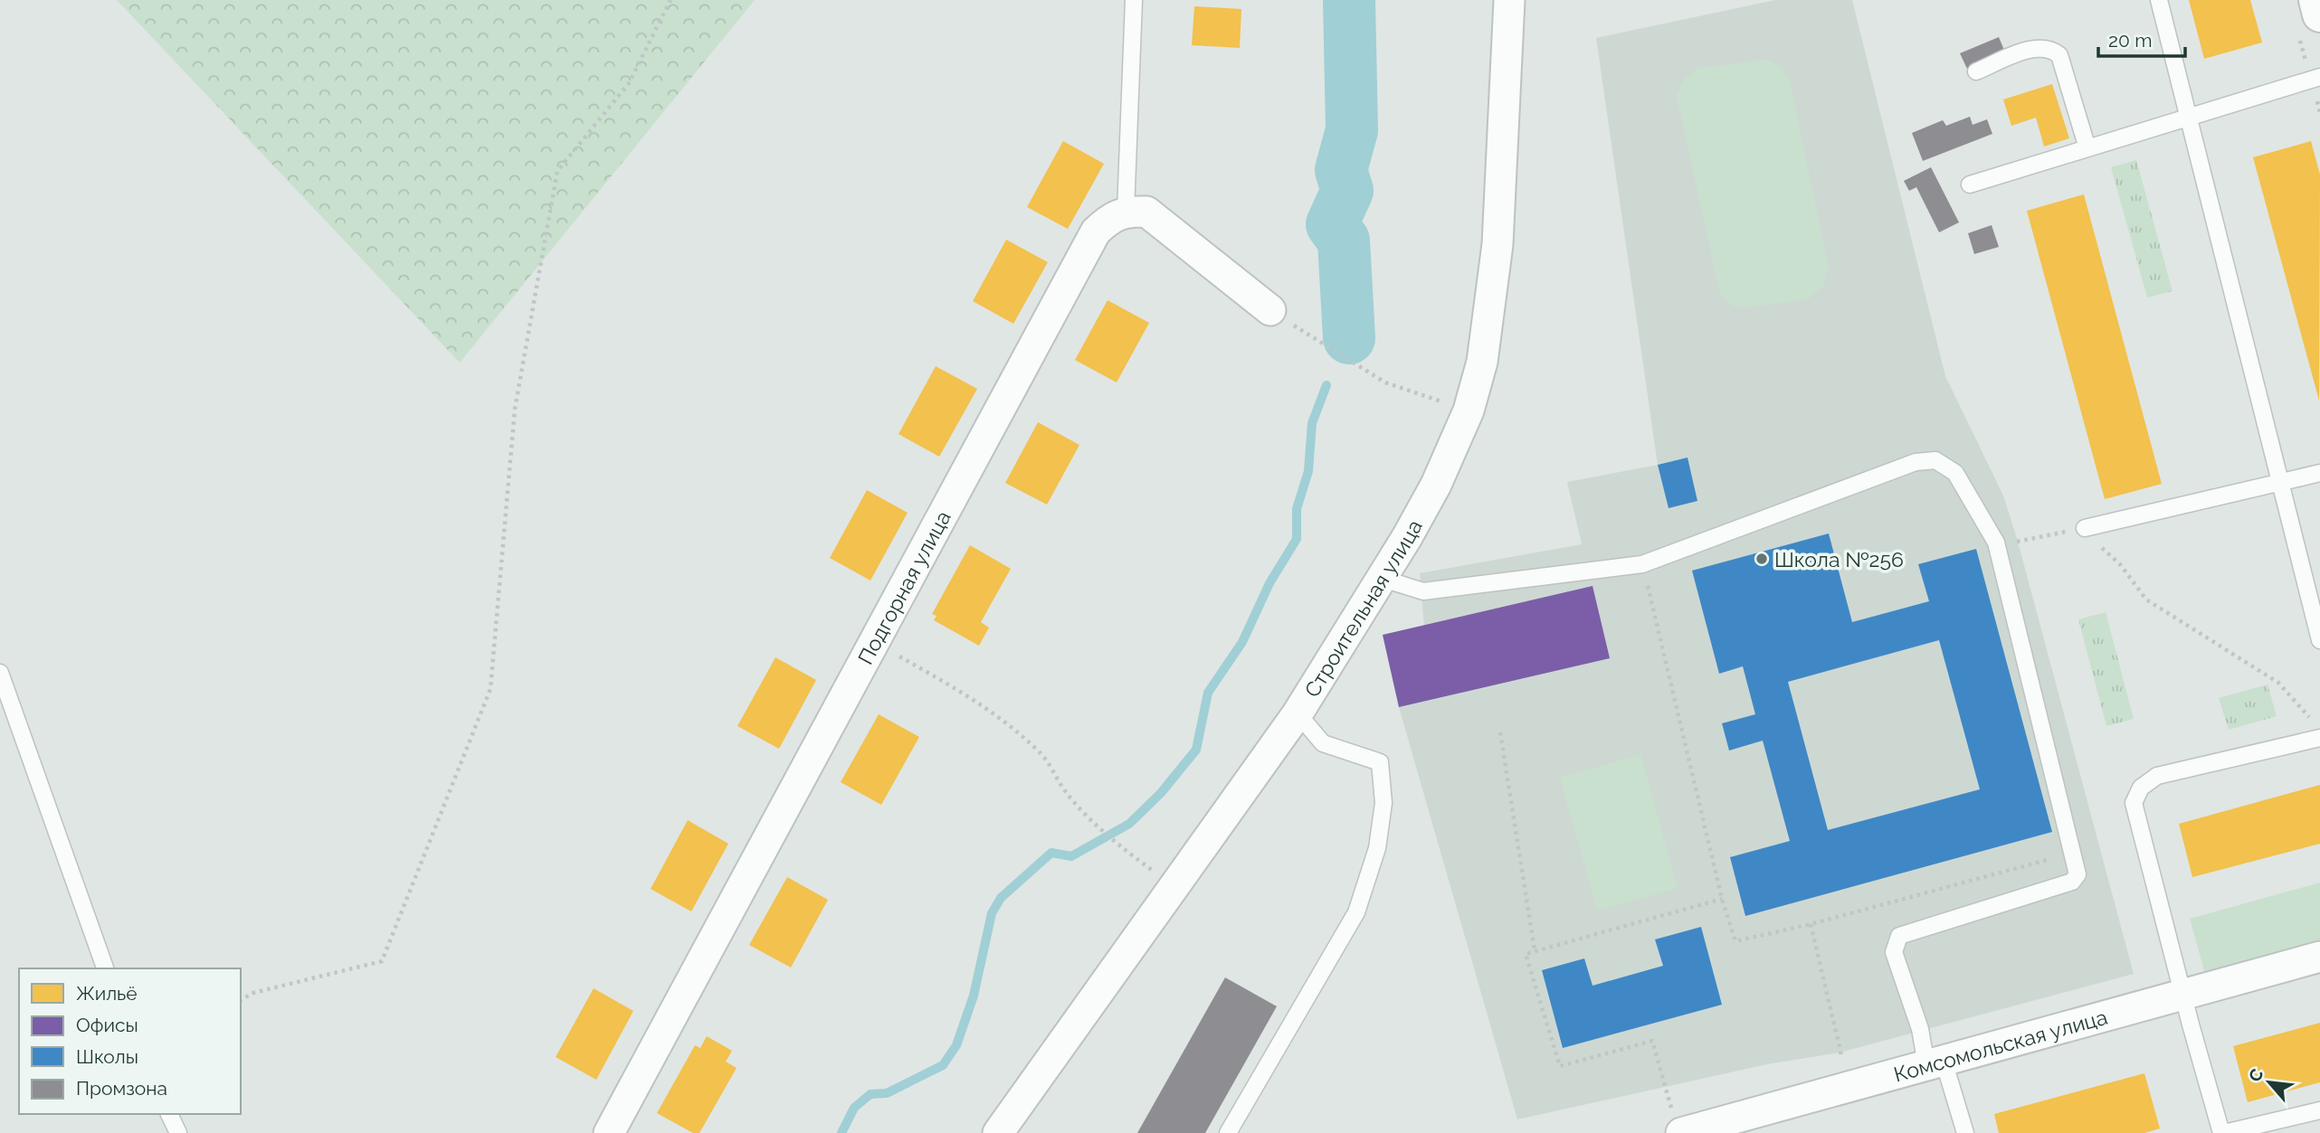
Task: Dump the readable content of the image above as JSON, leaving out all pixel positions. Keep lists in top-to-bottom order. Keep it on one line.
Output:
{"streets":{"street":["Подгорная улица","Строительная улица","Комсомольская улица"]},"places":["Школа №256"],"legend":["Жильё","Офисы","Школы","Промзона"],"scale_bar":"20 m","north":"top left"}
